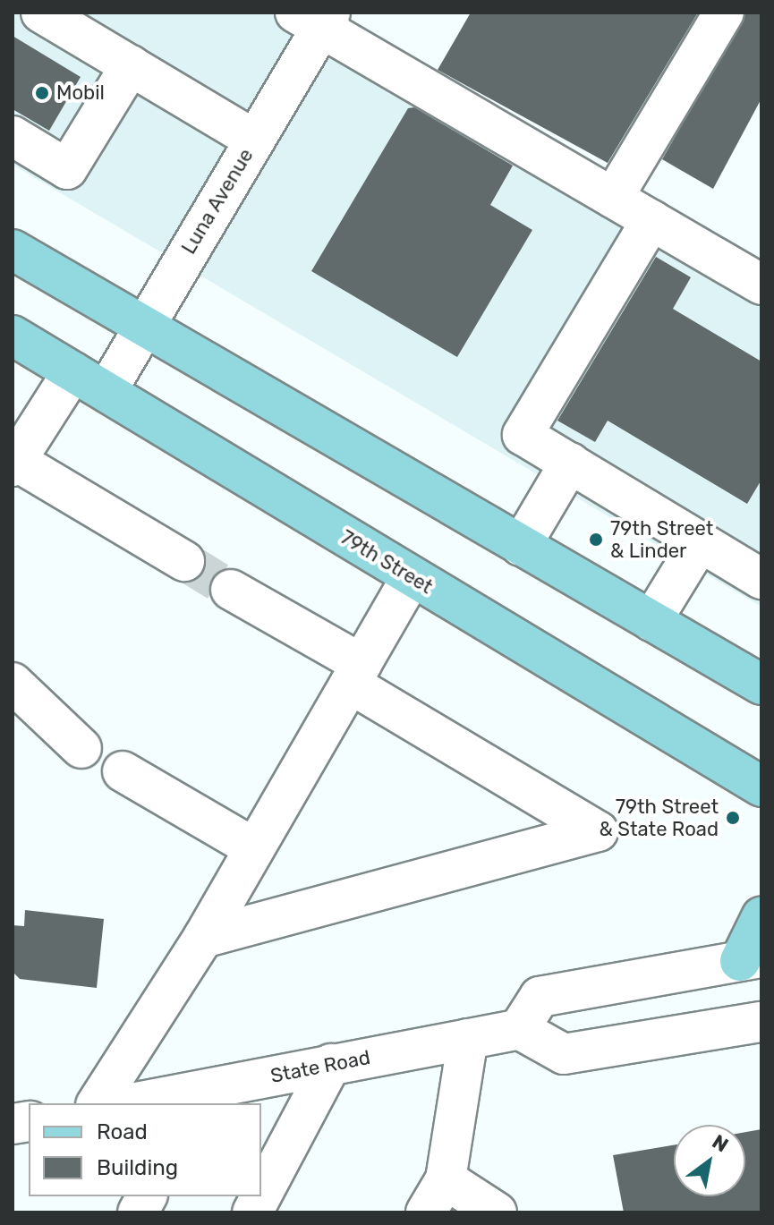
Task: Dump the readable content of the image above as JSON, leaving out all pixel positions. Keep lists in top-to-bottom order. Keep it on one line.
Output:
{"streets":{"main road":["79th Street"],"street":["Luna Avenue","State Road"]},"crossings":[["Luna Avenue","79th Street"]],"places":["Mobil","79th Street & Linder","79th Street & State Road"],"legend":["Road","Building"],"north":"top right"}
